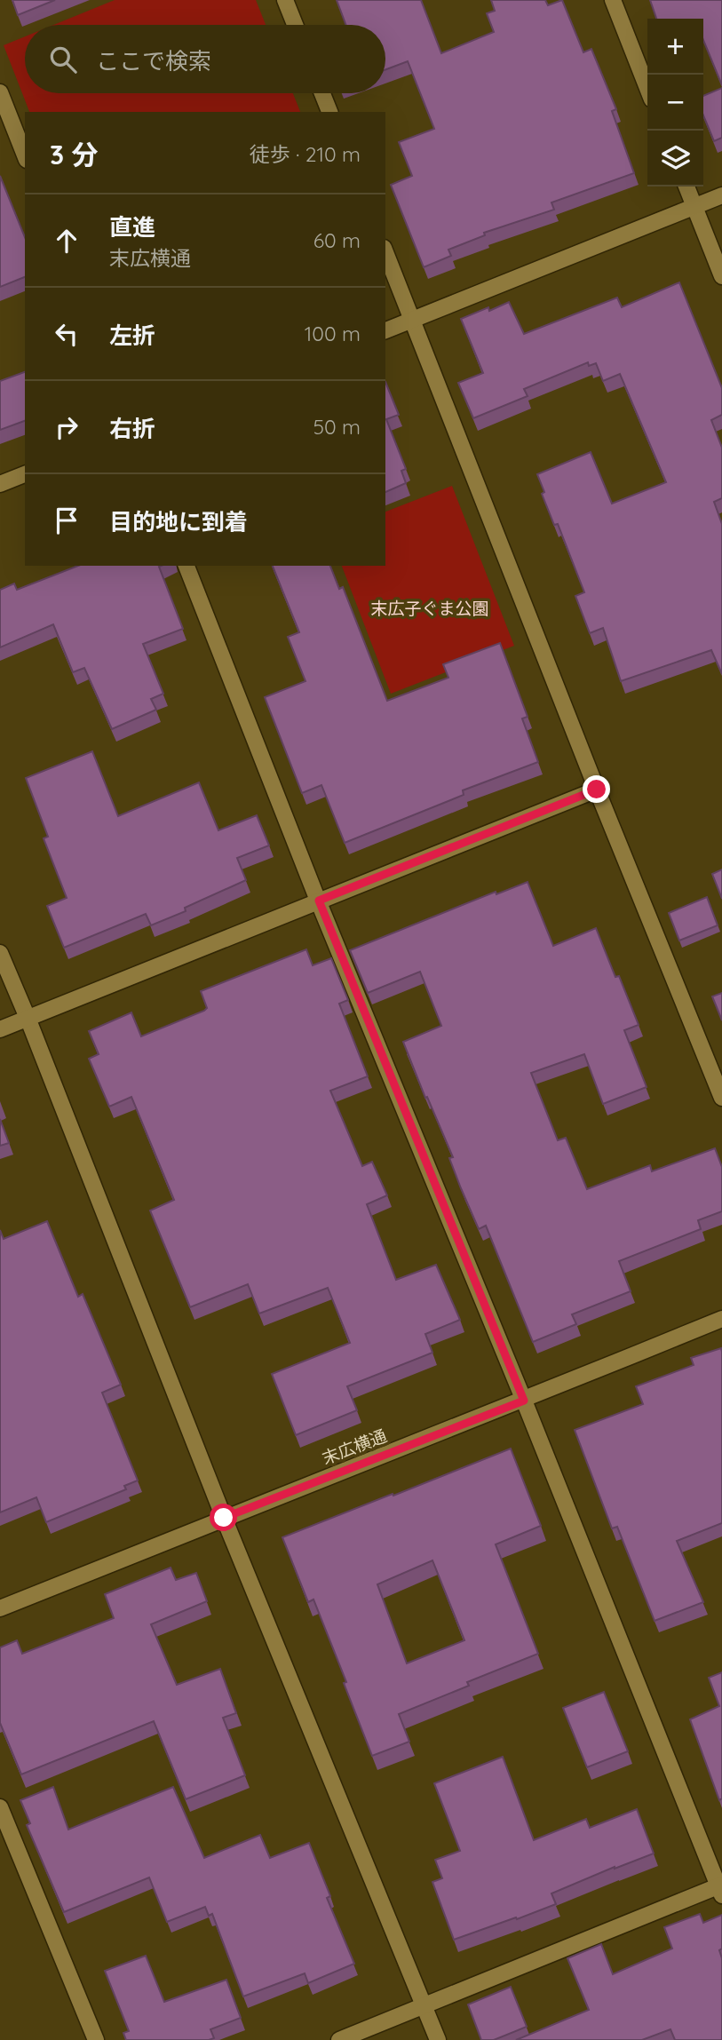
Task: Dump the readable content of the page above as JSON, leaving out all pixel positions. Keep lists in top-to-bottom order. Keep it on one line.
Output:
{"streets":{"street":["末広横通"]},"parks":["末広子ぐま公園"],"page":{"map_buttons":["+","−"],"search":"ここで検索","heading":["3 分","徒歩 · 210 m"],"list":[["直進","末広横通","60 m"],["左折","100 m"],["右折","50 m"],"目的地に到着"]}}
